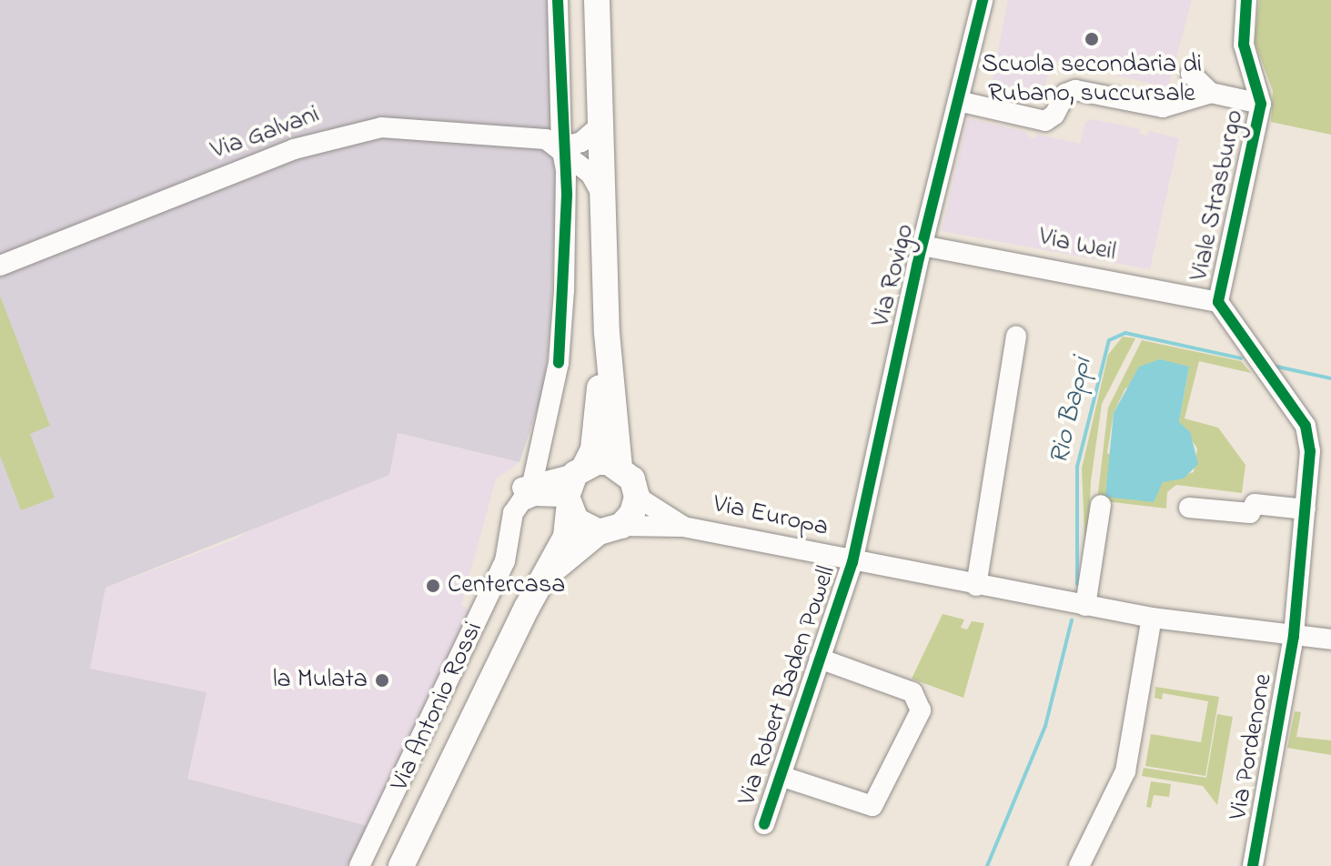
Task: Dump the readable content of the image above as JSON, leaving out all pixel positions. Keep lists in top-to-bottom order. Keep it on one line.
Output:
{"streets":{"main road":["Via Antonio Rossi"],"street":["Via Galvani","Viale Strasburgo","Via Weil","Via Rovigo","Via Europa","Via Robert Baden Powell","Via Pordenone"]},"crossings":[["Viale Strasburgo","Via Weil"],["Viale Strasburgo","Via Europa"],["Viale Strasburgo","Via Pordenone"],["Via Weil","Via Rovigo"],["Via Rovigo","Via Europa"],["Via Rovigo","Via Robert Baden Powell"],["Via Europa","Via Robert Baden Powell"],["Via Europa","Via Antonio Rossi"],["Via Europa","Via Pordenone"]],"water":["Rio Bappi"],"places":["Scuola secondaria di Rubano, succursale","Centercasa","la Mulata"]}
